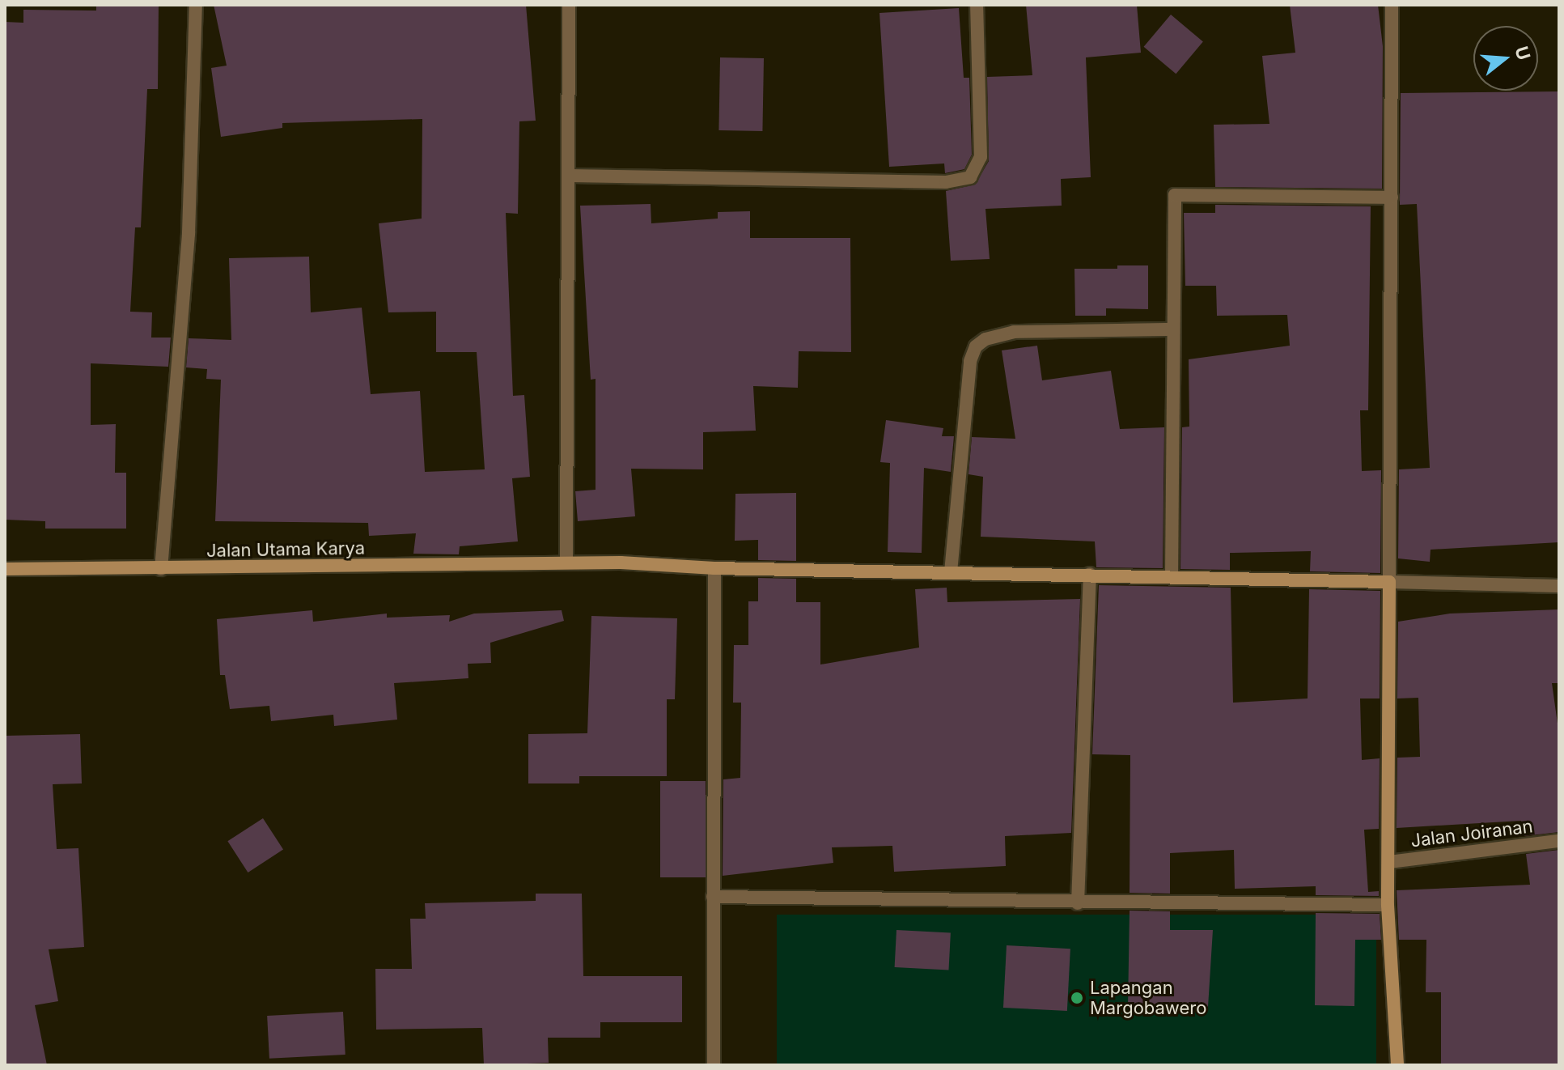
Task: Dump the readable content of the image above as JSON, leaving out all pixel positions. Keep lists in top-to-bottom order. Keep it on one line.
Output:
{"streets":{"street":["Jalan Utama Karya","Jalan Joiranan"]},"places":["Lapangan Margobawero"],"north":"right"}
